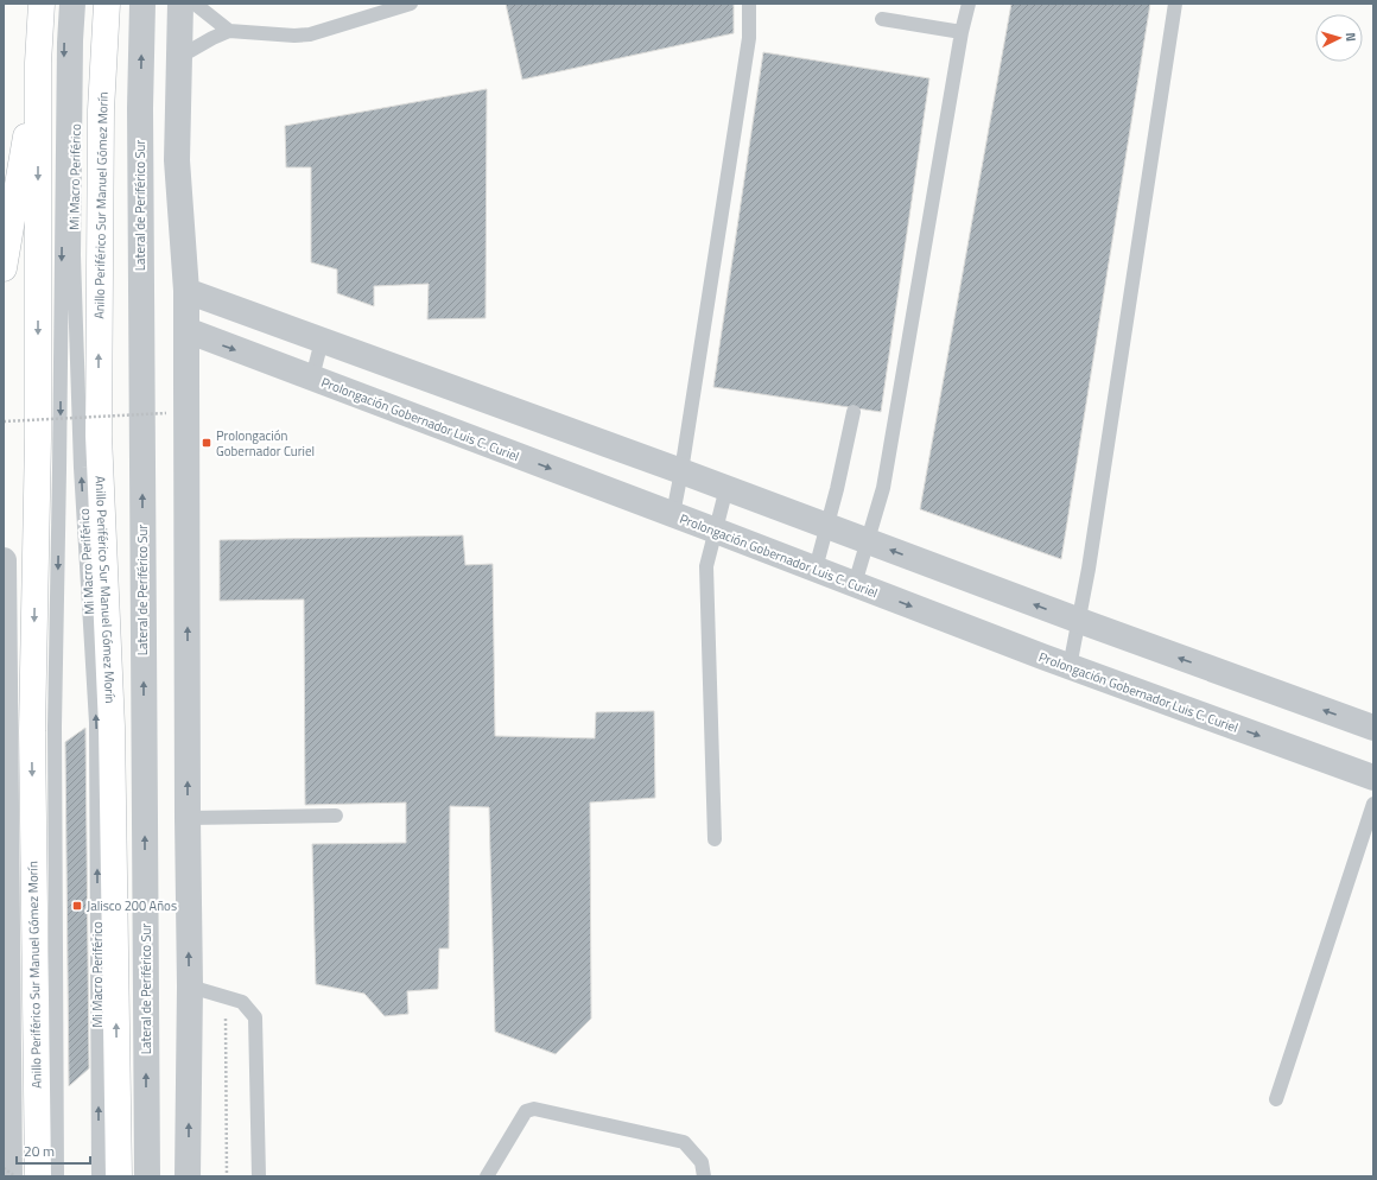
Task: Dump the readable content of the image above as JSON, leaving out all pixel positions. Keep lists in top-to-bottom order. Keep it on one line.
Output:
{"streets":{"highway":["Anillo Periférico Sur Manuel Gómez Morín"],"street":["Lateral de Periférico Sur","Prolongación Gobernador Luis C. Curiel"],"lane":["Mi Macro Periférico"]},"places":{"transit":["Prolongación Gobernador Curiel","Jalisco 200 Años"]},"scale_bar":"20 m","north":"right"}
